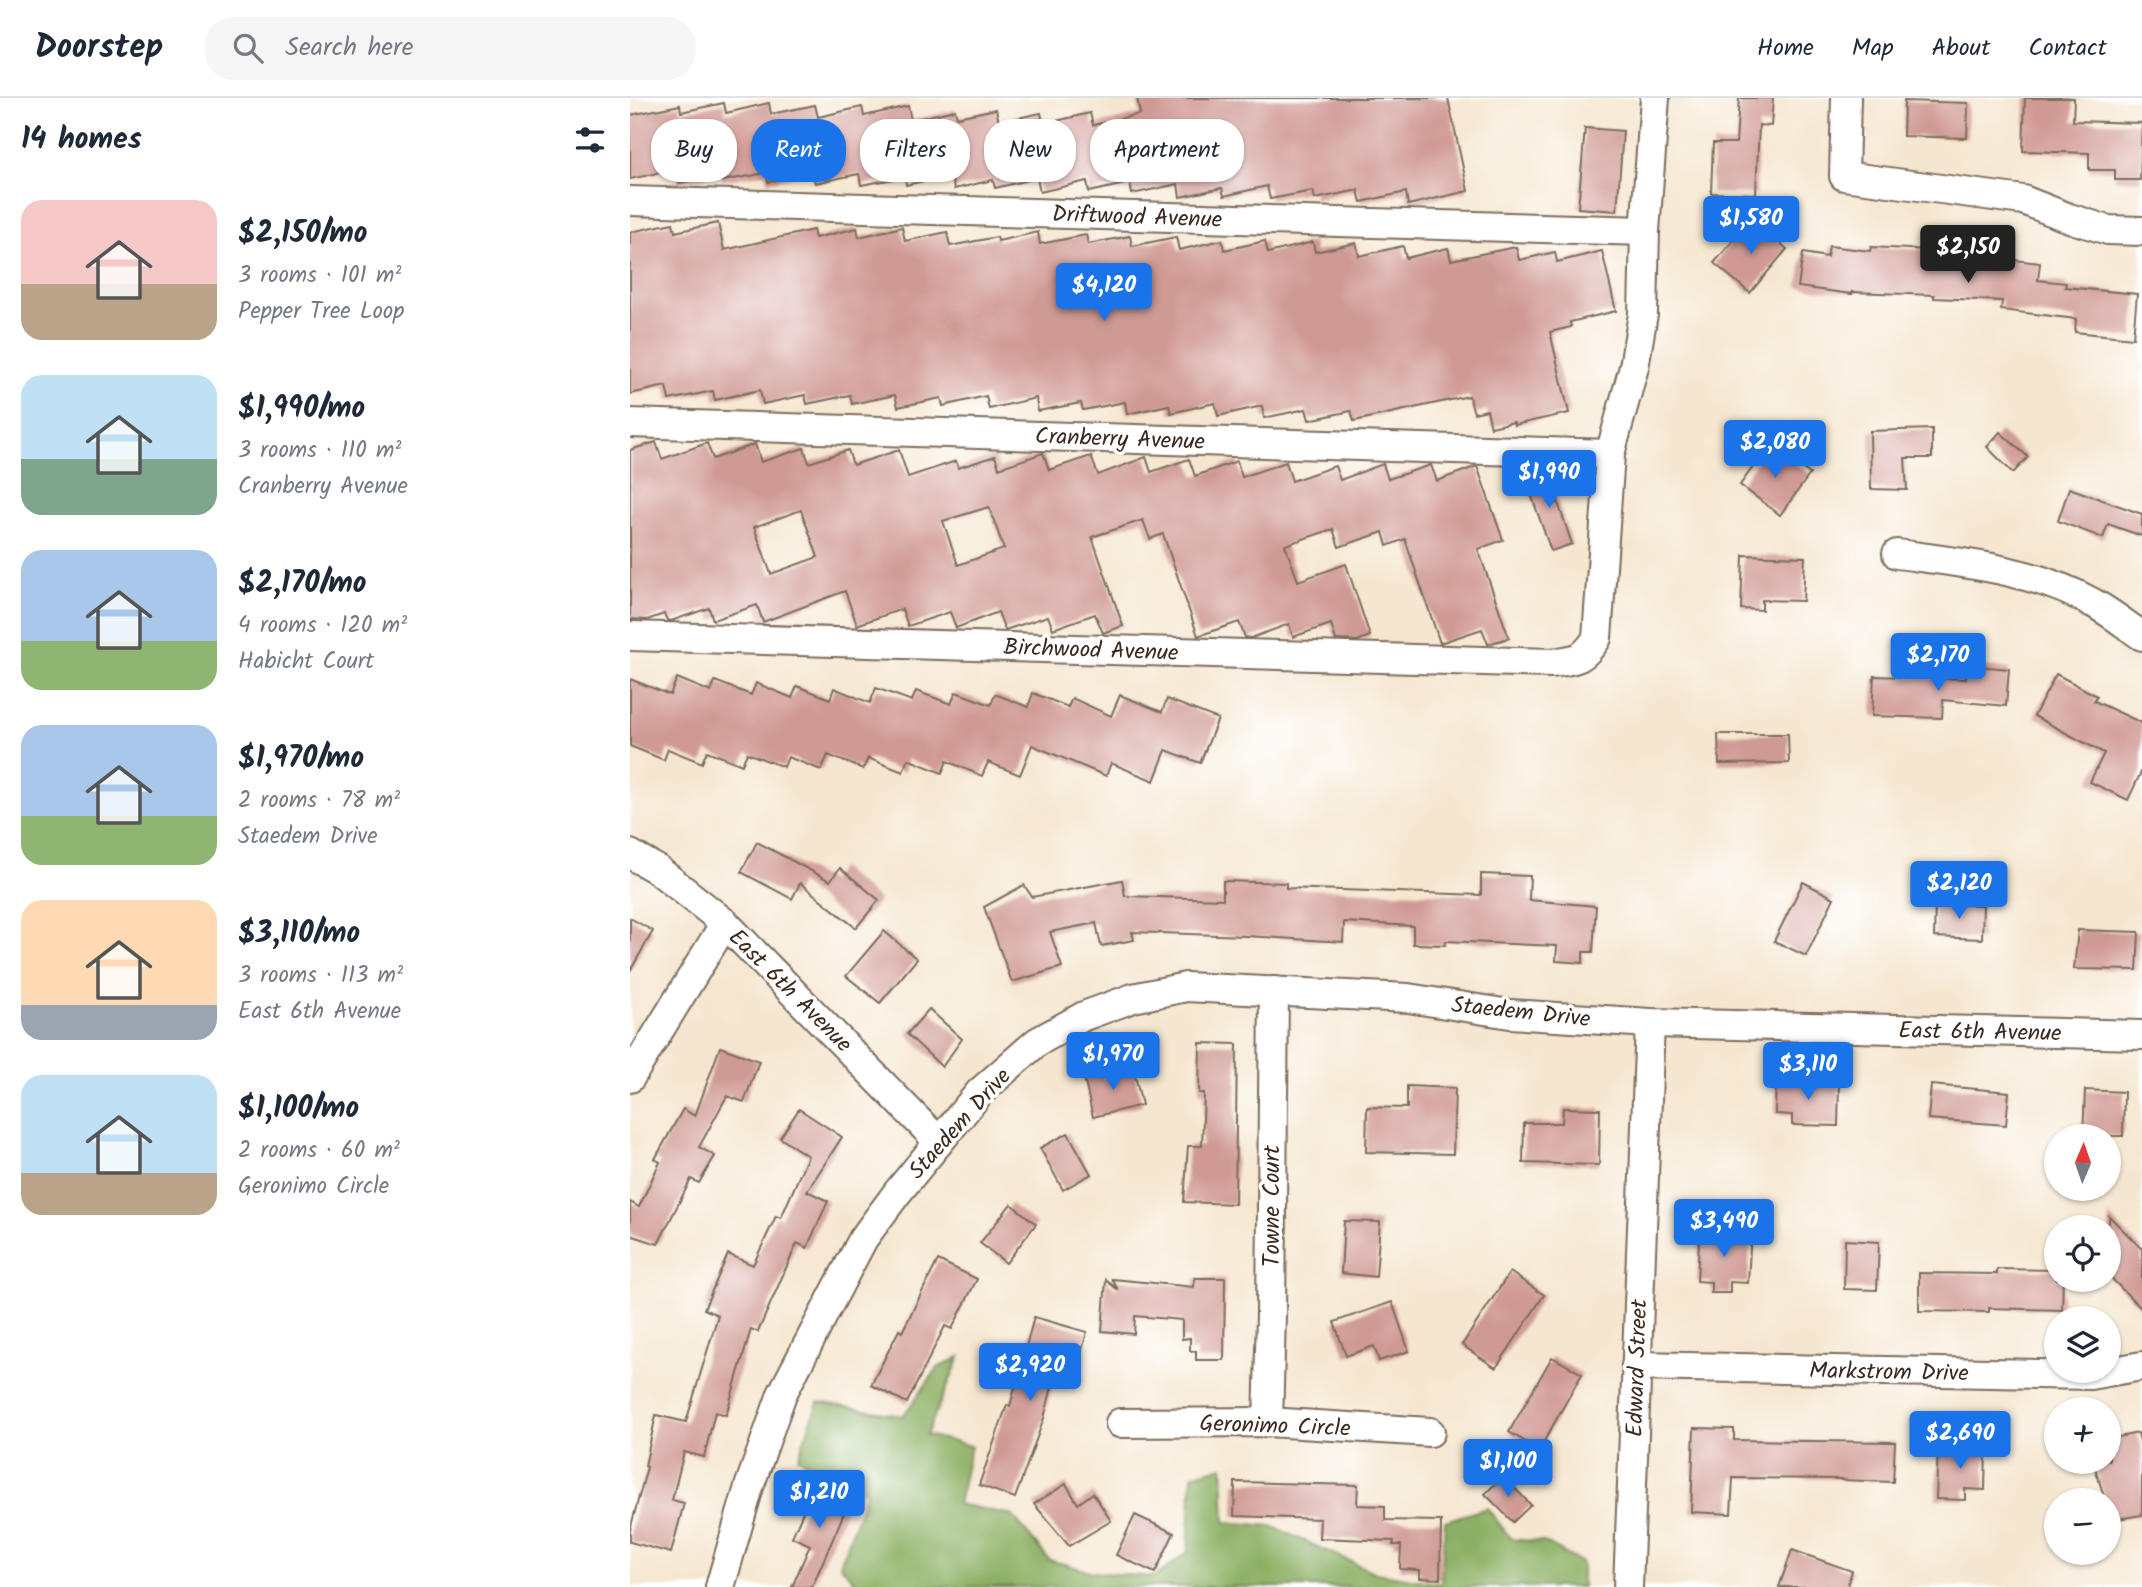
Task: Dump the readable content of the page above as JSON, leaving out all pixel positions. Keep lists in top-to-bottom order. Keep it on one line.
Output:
{"streets":{"street":["Driftwood Avenue","Cranberry Avenue","Birchwood Avenue","East 6th Avenue","Staedem Drive","Towne Court","Edward Street","Markstrom Drive","Geronimo Circle"]},"crossings":[["Driftwood Avenue","Birchwood Avenue"],["Cranberry Avenue","Birchwood Avenue"],["East 6th Avenue","Staedem Drive"],["East 6th Avenue","Edward Street"],["Staedem Drive","Towne Court"],["Staedem Drive","Edward Street"],["Towne Court","Geronimo Circle"],["Edward Street","Markstrom Drive"]],"north":"top","page":{"header":"Doorstep","search":"Search here","nav":["Home","Map","About","Contact"],"heading":"14 homes","chip":["Buy","Rent","Filters","New","Apartment"],"list":[{"name":"$2,150/mo","note":"3 rooms · 101 m² · Pepper Tree Loop"},{"name":"$1,990/mo","note":"3 rooms · 110 m² · Cranberry Avenue"},{"name":"$2,170/mo","note":"4 rooms · 120 m² · Habicht Court"},{"name":"$1,970/mo","note":"2 rooms · 78 m² · Staedem Drive"},{"name":"$3,110/mo","note":"3 rooms · 113 m² · East 6th Avenue"},{"name":"$1,100/mo","note":"2 rooms · 60 m² · Geronimo Circle"}],"price":["$1,580","$2,150","$4,120","$2,080","$1,990","$2,170","$2,120","$1,970","$3,110","$3,490","$2,920","$2,690","$1,100","$1,210"],"map_buttons":["+","−"]}}
